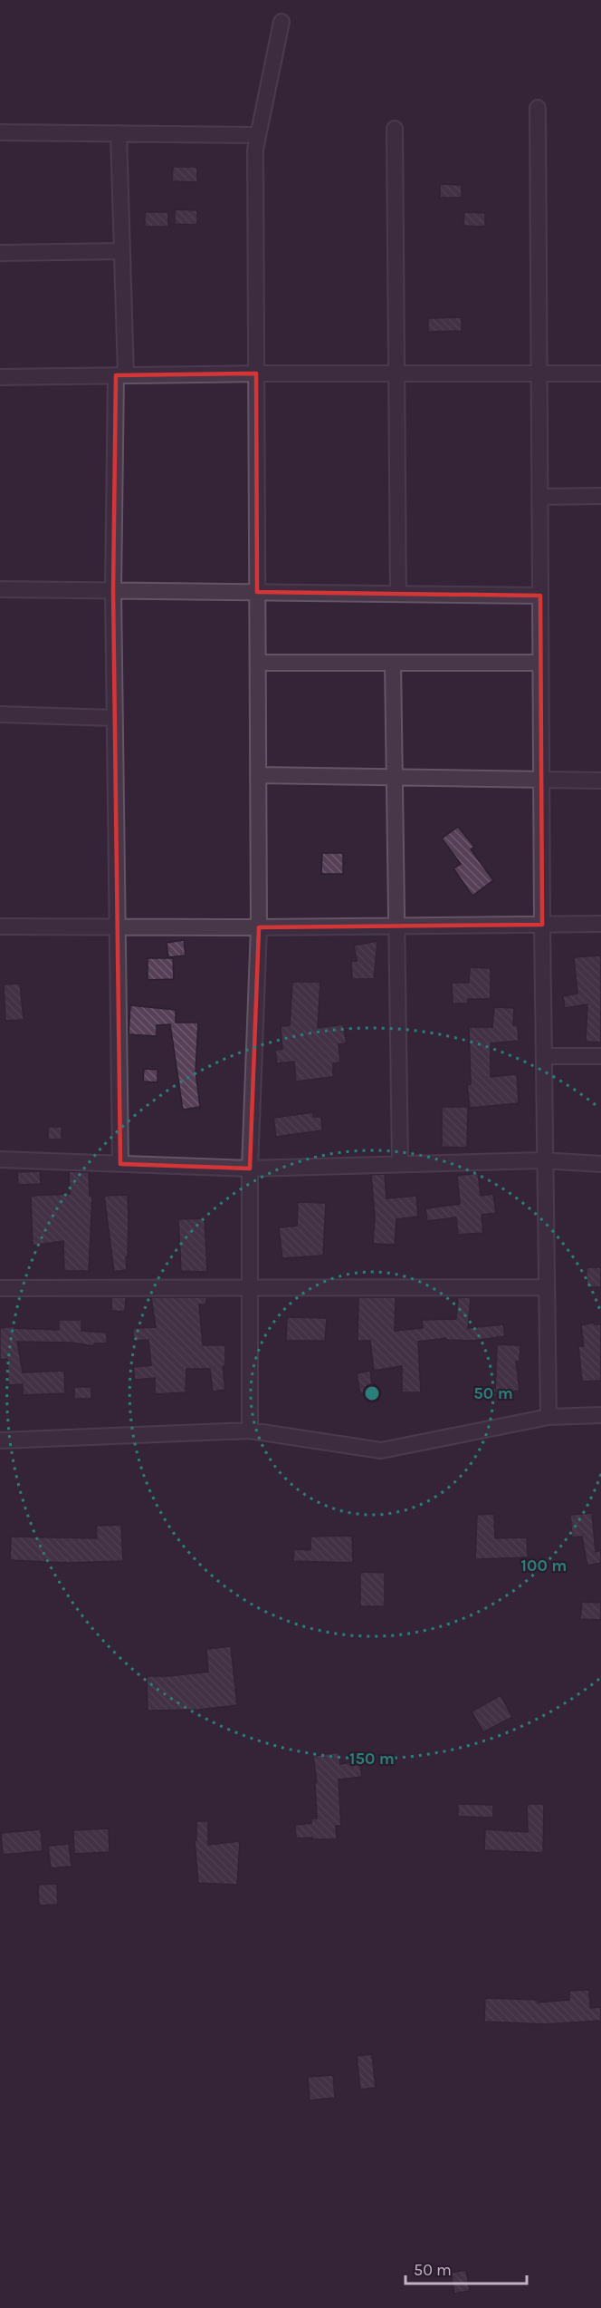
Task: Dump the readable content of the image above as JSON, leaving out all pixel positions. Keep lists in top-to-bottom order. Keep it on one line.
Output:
{"scale_bar":"50 m","rings":["50 m","100 m","150 m"]}
